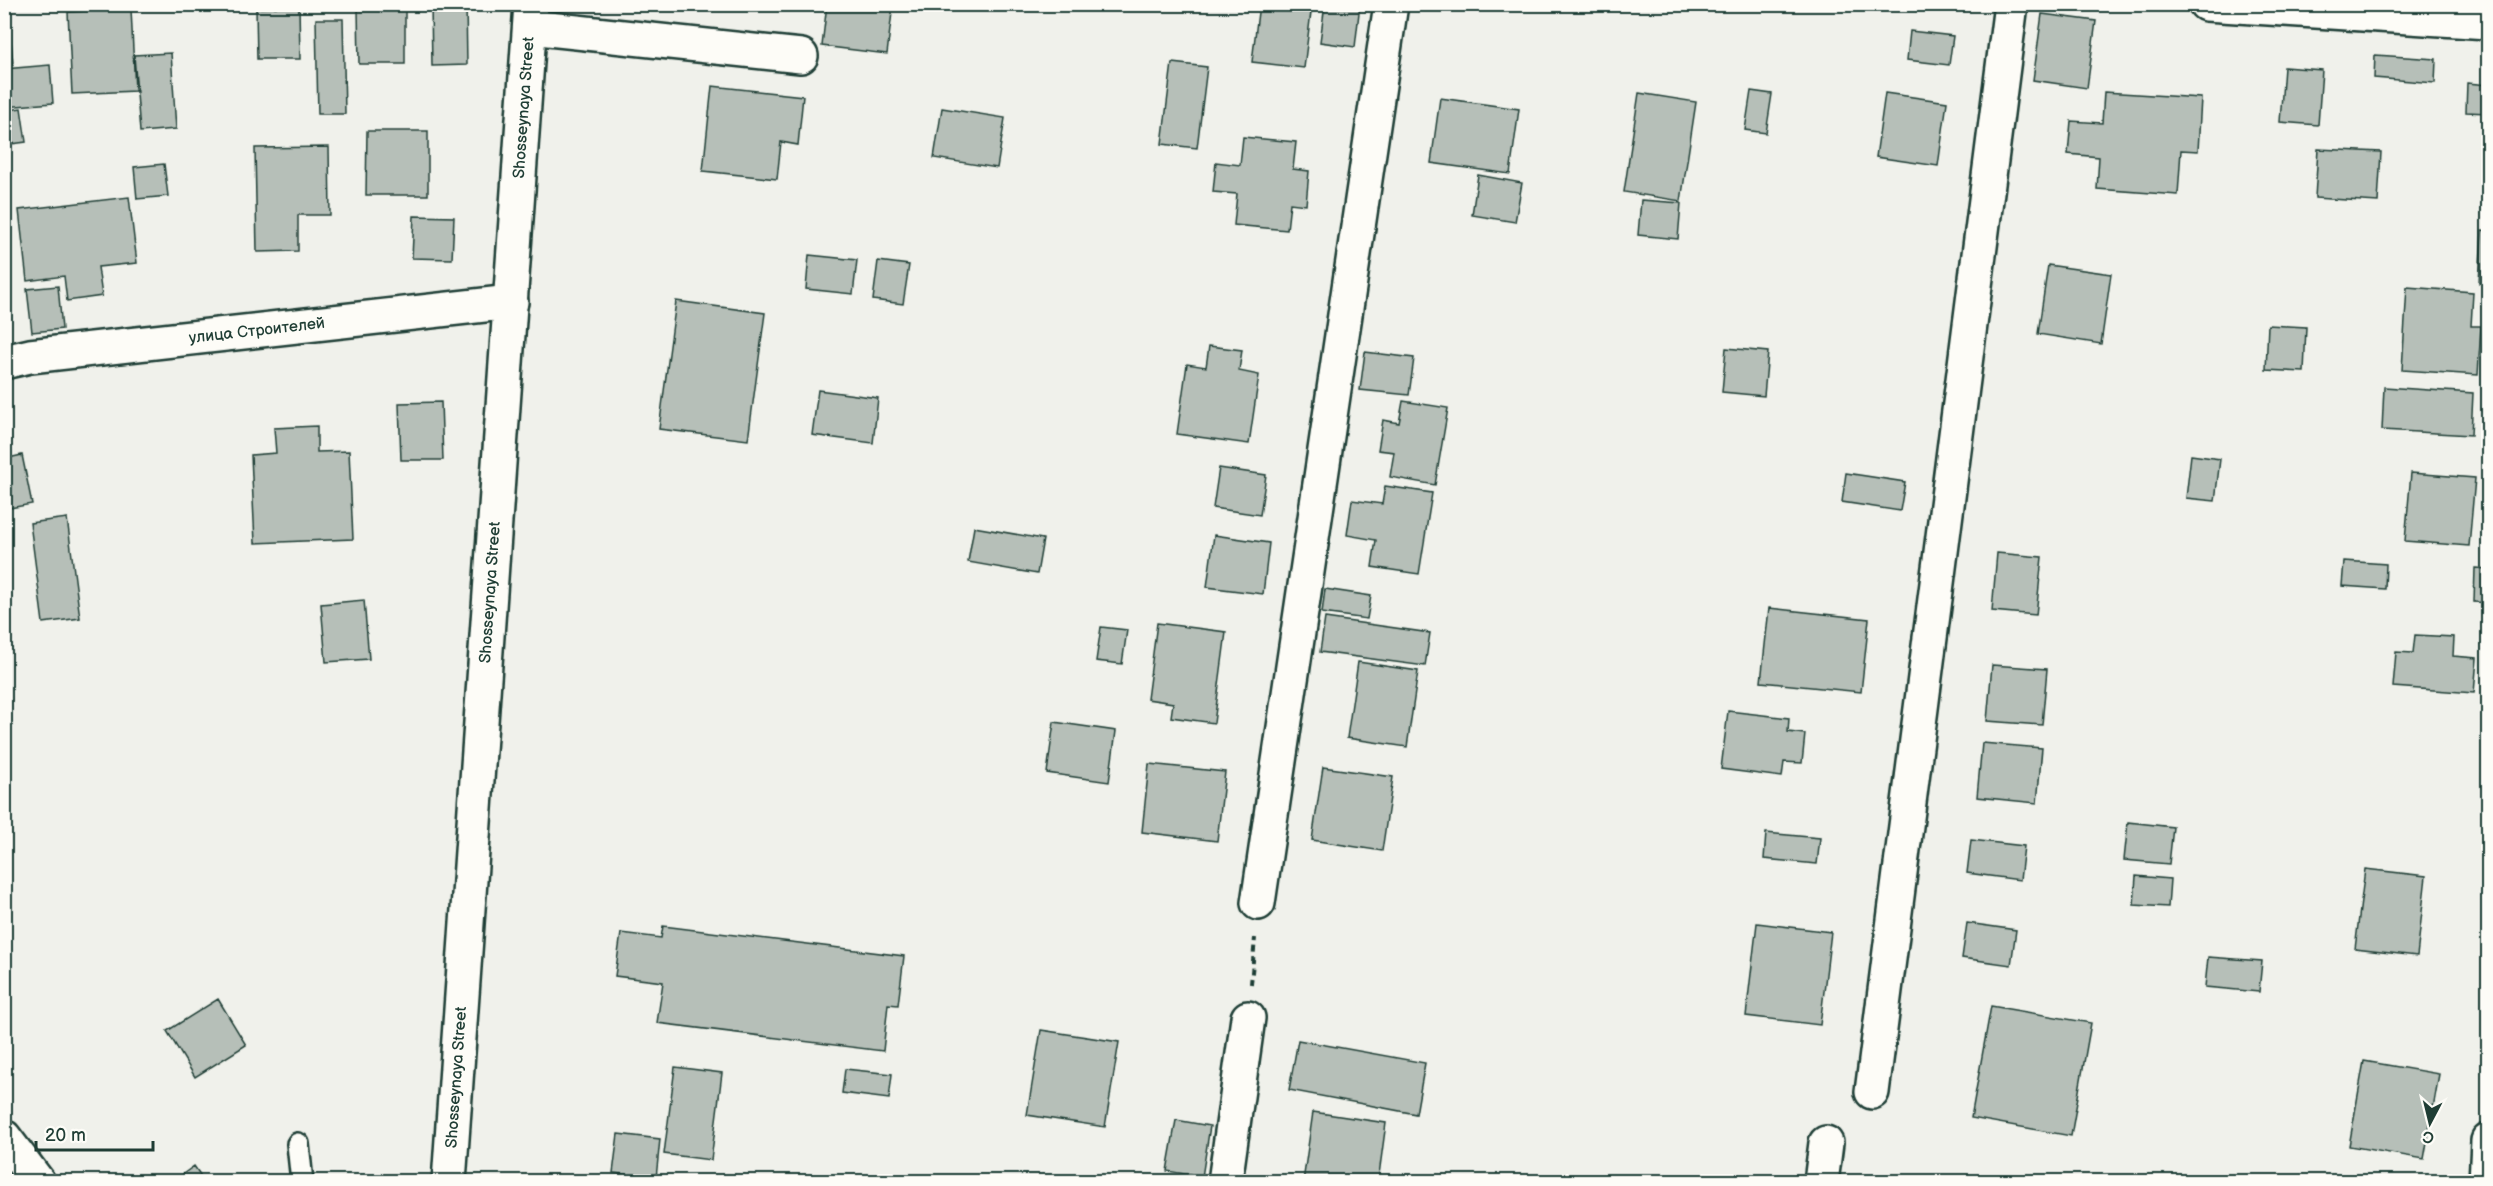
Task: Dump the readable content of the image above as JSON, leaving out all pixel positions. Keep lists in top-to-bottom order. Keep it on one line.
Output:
{"streets":{"street":["Shosseynaya Street","улица Строителей"]},"crossings":[["Shosseynaya Street","улица Строителей"]],"scale_bar":"20 m","north":"bottom"}
